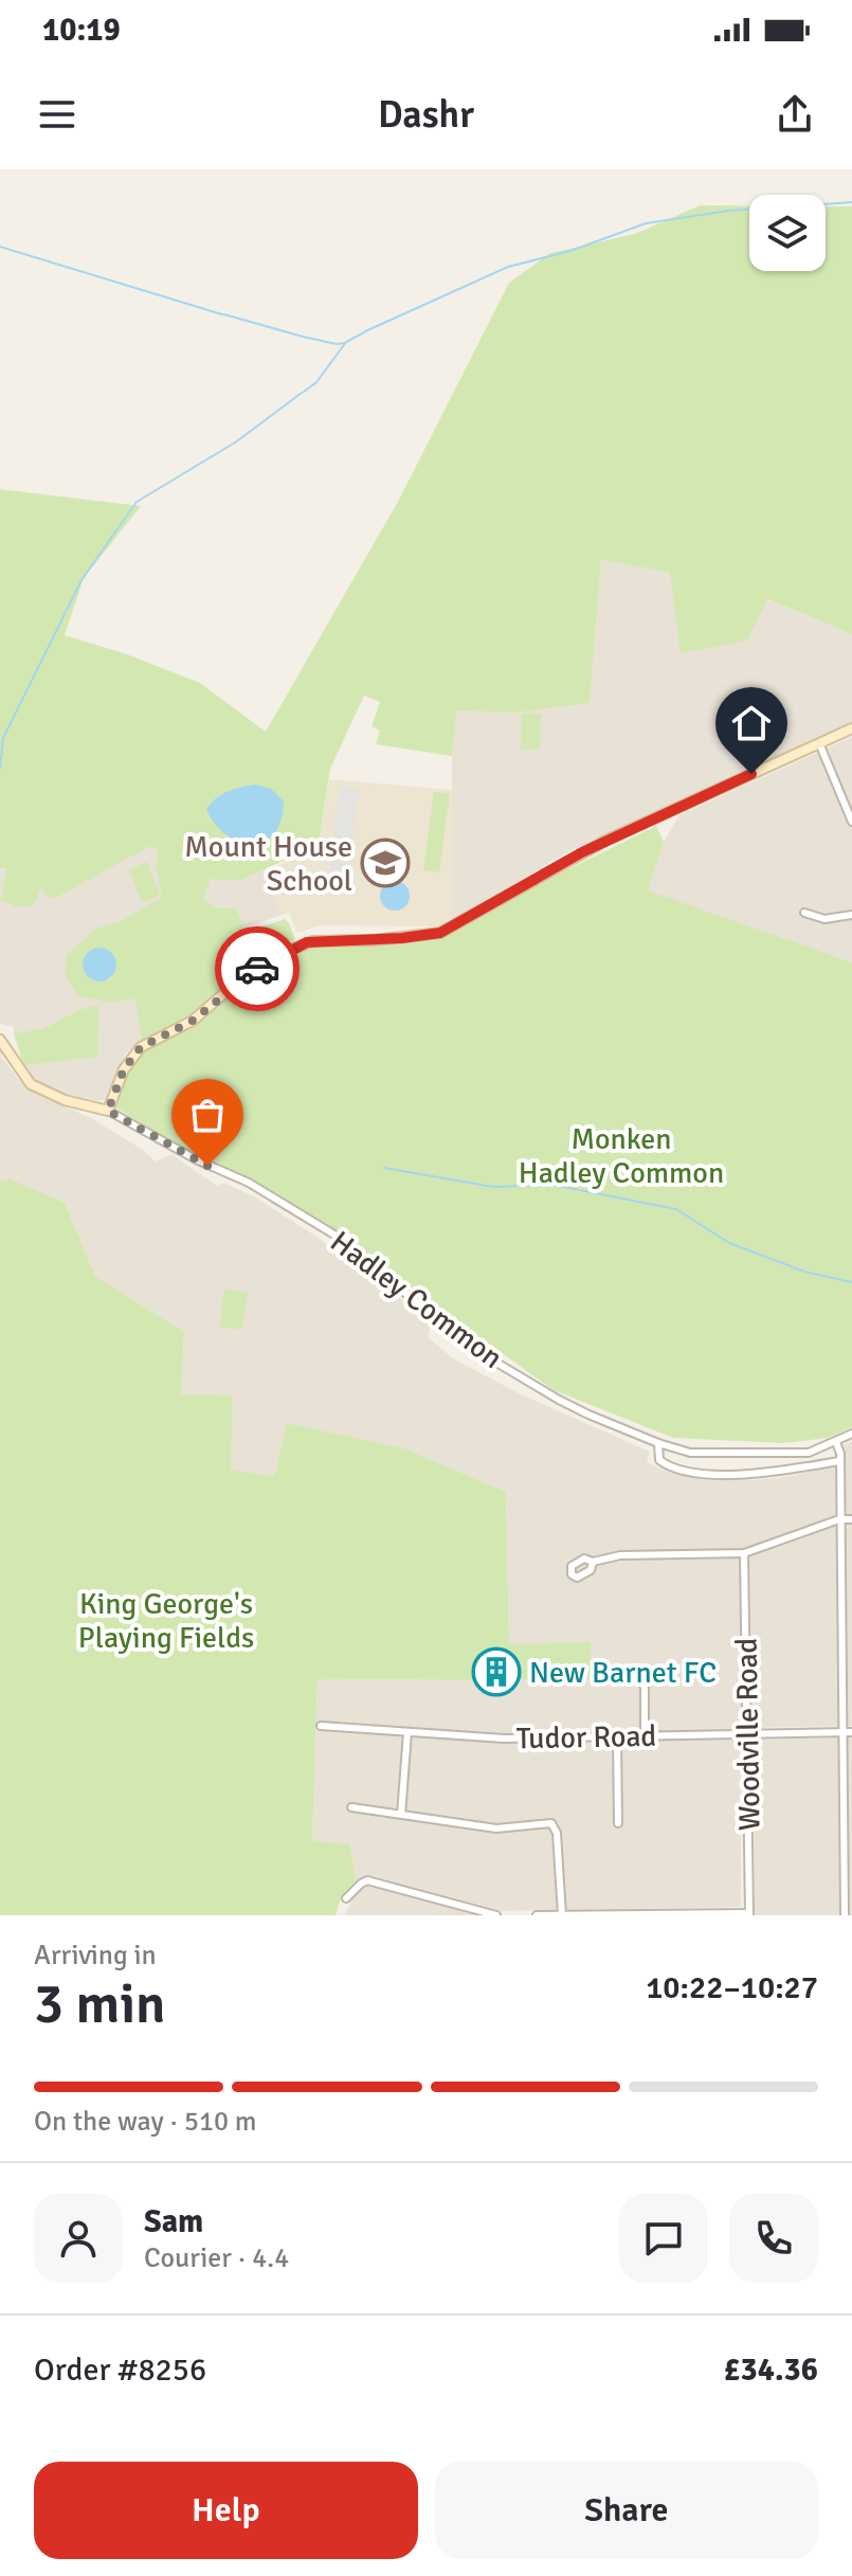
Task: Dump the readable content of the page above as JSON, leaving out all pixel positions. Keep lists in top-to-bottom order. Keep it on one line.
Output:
{"streets":{"street":["Hadley Common","Woodville Road","Tudor Road"]},"crossings":[["Woodville Road","Tudor Road"]],"parks":["Monken Hadley Common","King George's Playing Fields"],"places":{"school or university":["Mount House School"],"building":["New Barnet FC"]},"page":{"status":"10:19","header":"Dashr","heading":["3 min","Arriving in","10:22–10:27"],"panel":["Sam","Courier · 4.4","Order #8256","£34.36"],"bar":"On the way · 510 m","buttons":["Help","Share"]}}
